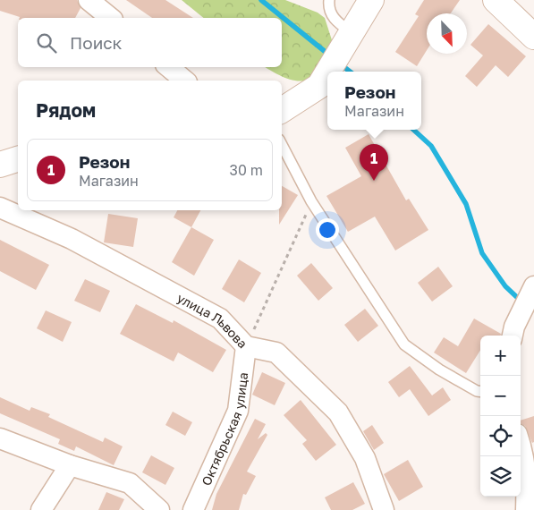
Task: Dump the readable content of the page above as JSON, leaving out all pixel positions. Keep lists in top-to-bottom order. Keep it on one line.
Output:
{"streets":{"street":["улица Львова","Октябрьская улица"]},"crossings":[["улица Львова","Октябрьская улица"]],"north":"bottom right","page":{"search":"Поиск","popup":["Резон","Магазин"],"heading":"Рядом","list":[{"mark":"1","name":"Резон","note":"Магазин","value":"30 m"}],"pins":"1","map_buttons":["+","−"]}}
